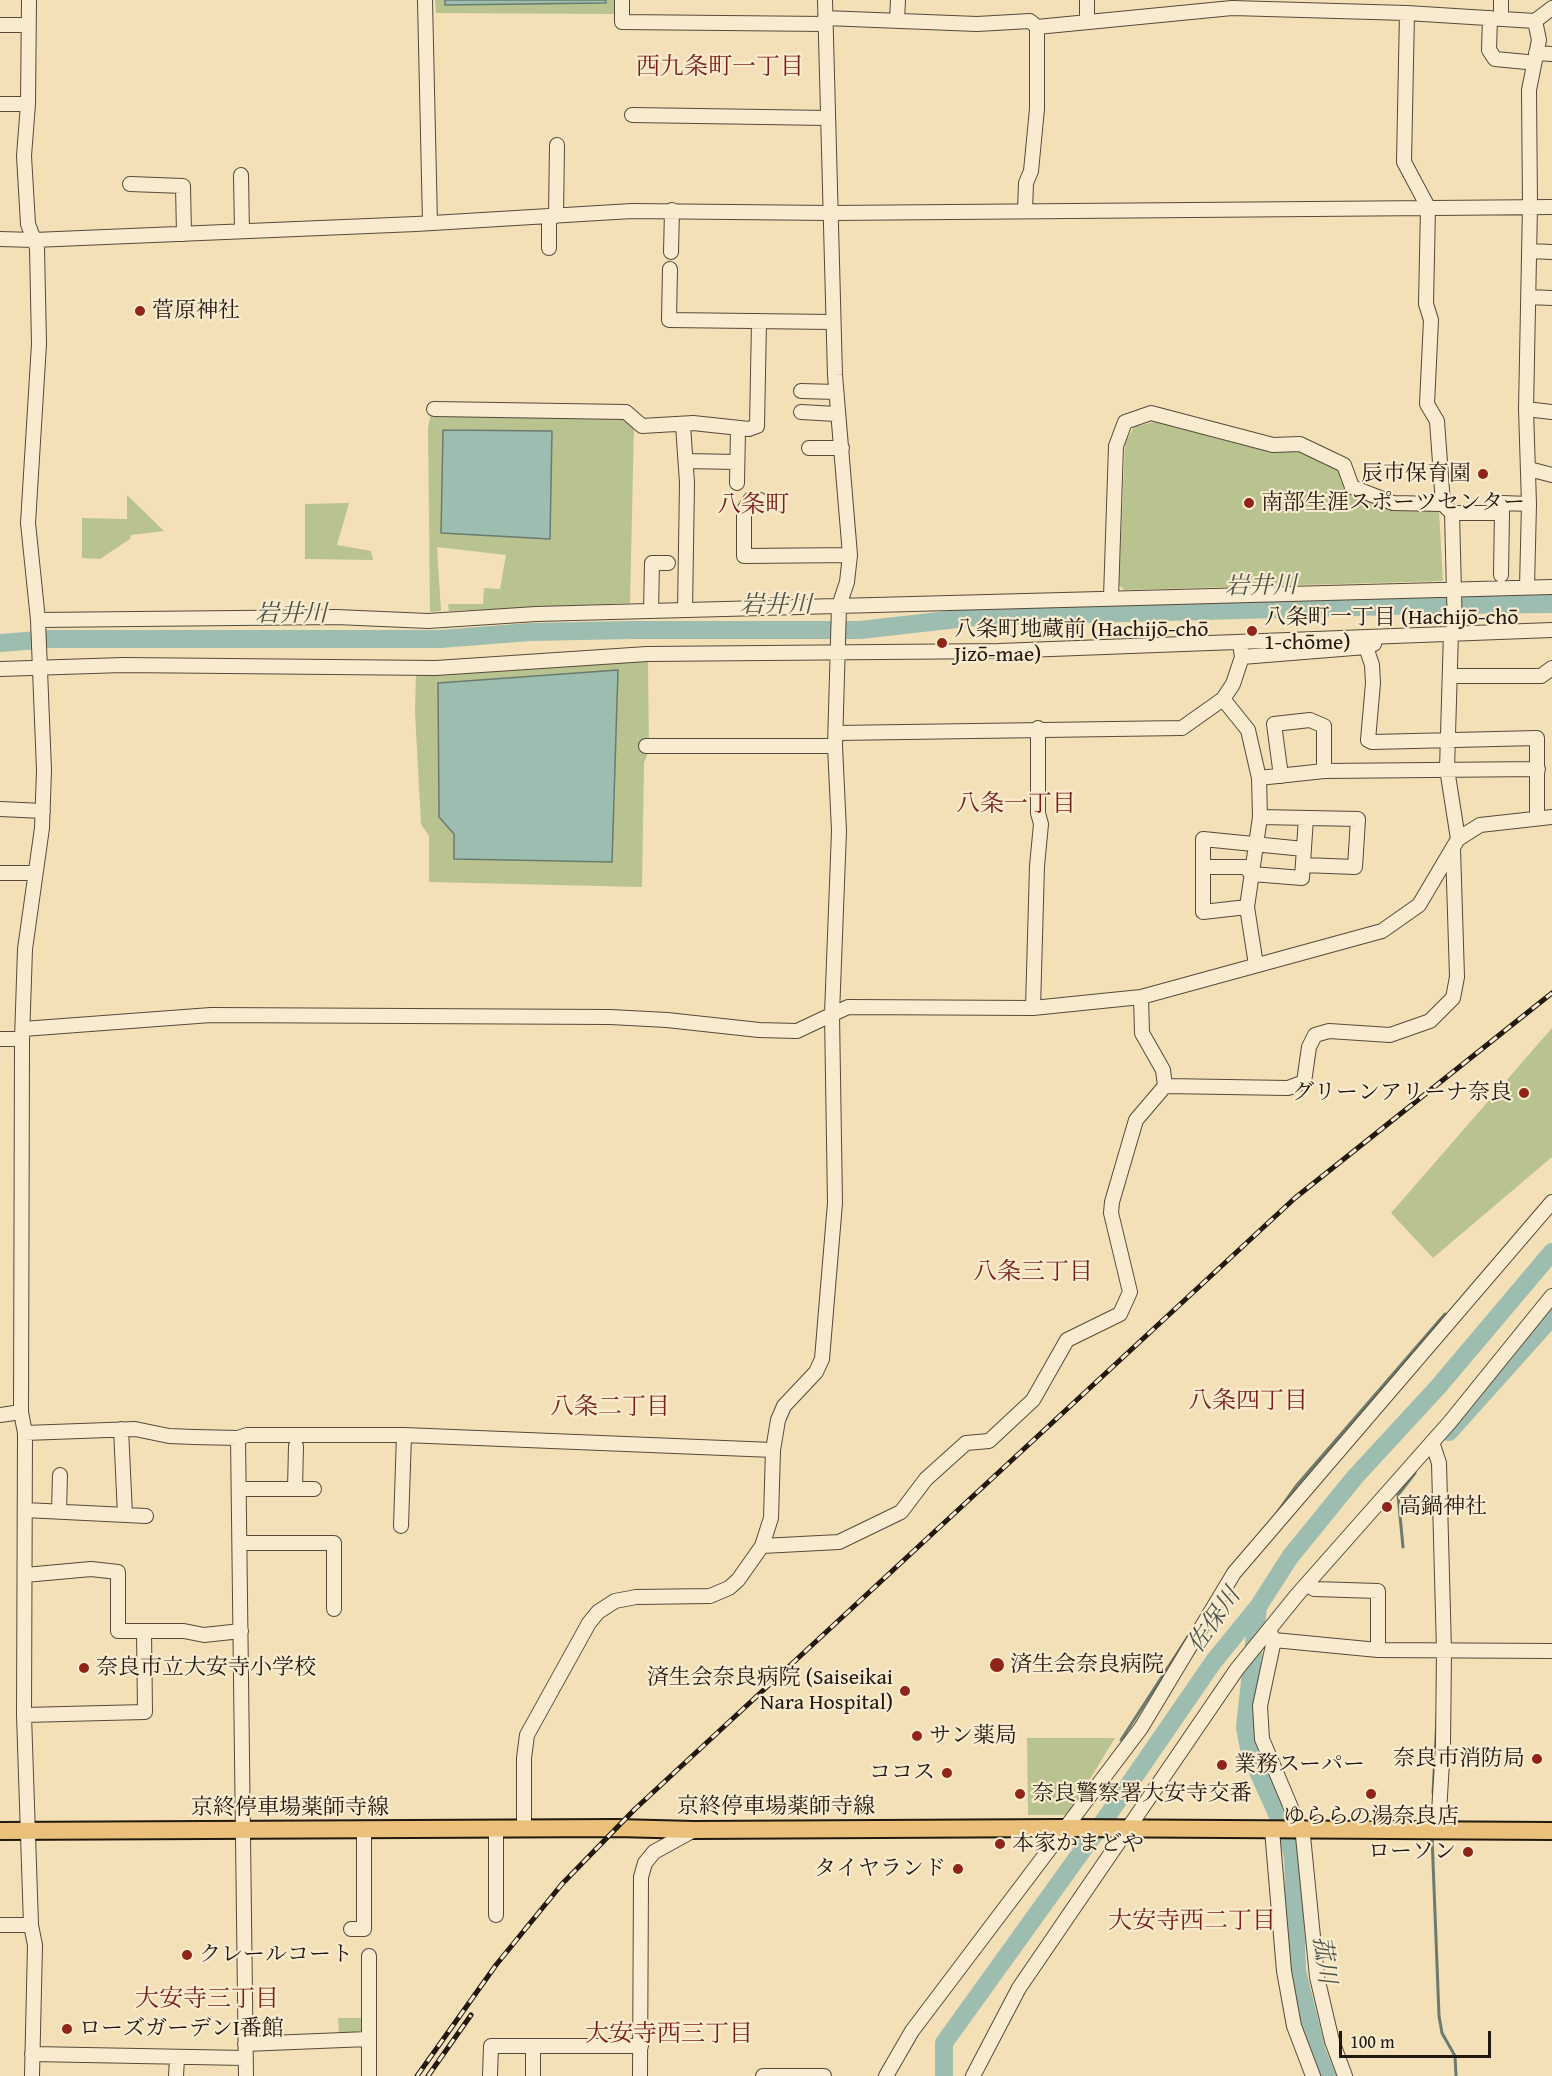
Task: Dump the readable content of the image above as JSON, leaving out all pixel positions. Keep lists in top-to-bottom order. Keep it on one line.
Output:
{"streets":{"main road":["京終停車場薬師寺線"]},"districts":["西九条町一丁目","八条町","八条一丁目","八条三丁目","八条四丁目","八条二丁目","大安寺西二丁目","大安寺三丁目","大安寺西三丁目"],"water":["岩井川","佐保川","菰川"],"places":["菅原神社","辰市保育園","南部生涯スポーツセンター","八条町一丁目 (Hachijō-chō 1-chōme)","八条町地蔵前 (Hachijō-chō Jizō-mae)","グリーンアリーナ奈良","高鍋神社","済生会奈良病院","奈良市立大安寺小学校","済生会奈良病院 (Saiseikai Nara Hospital)","サン薬局","奈良市消防局","業務スーパー","ココス","奈良警察署大安寺交番","ゆららの湯奈良店","本家かまどや","ローソン","タイヤランド","クレールコート","ローズガーデンⅠ番館"],"scale_bar":"100 m"}
